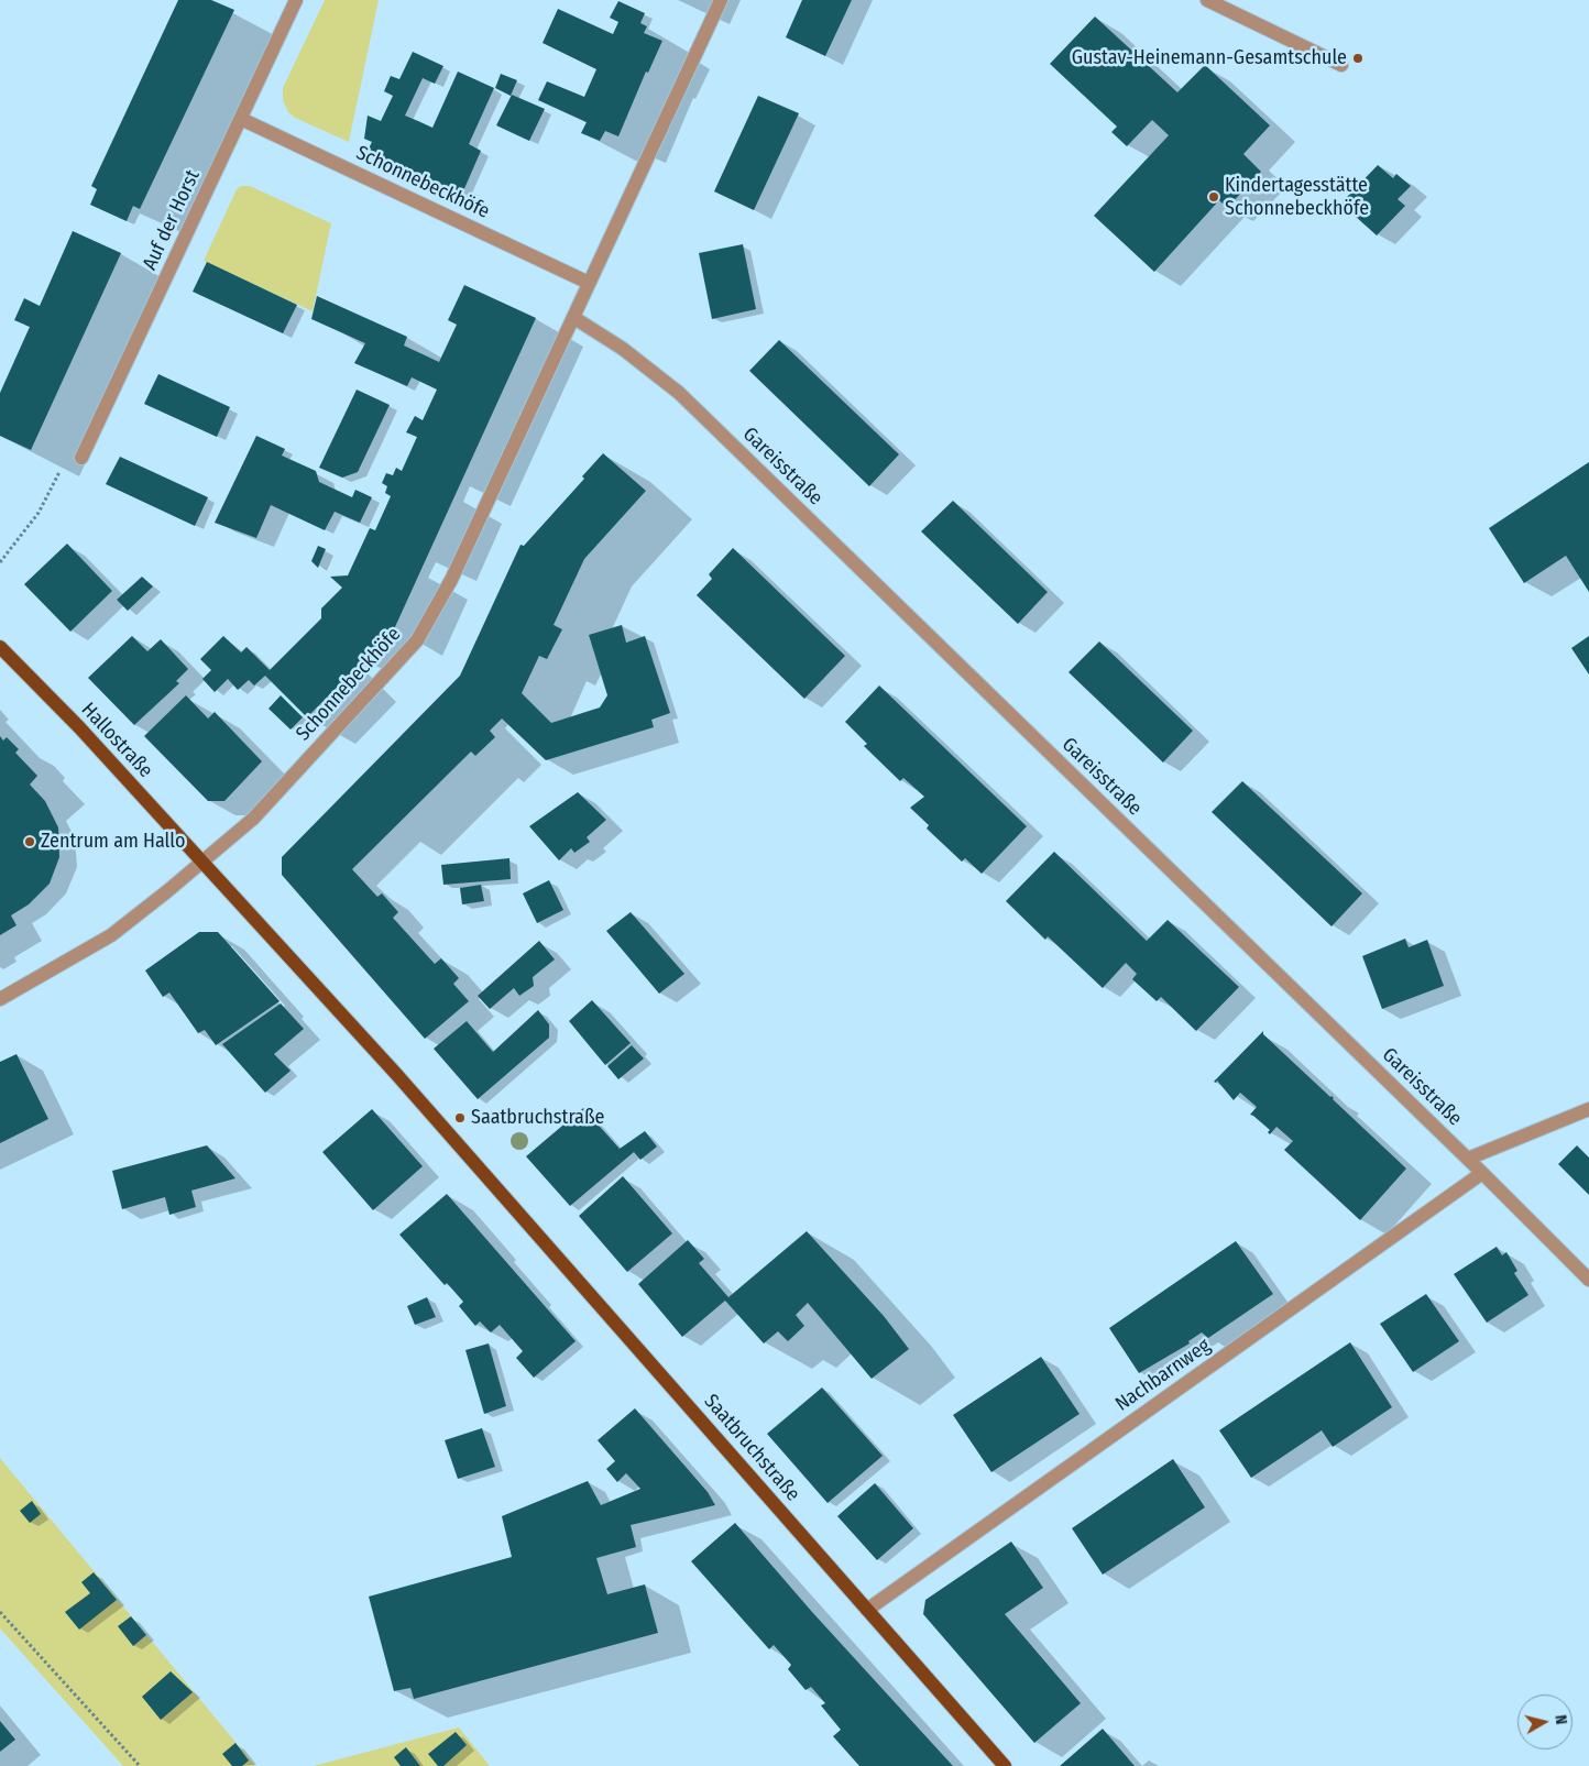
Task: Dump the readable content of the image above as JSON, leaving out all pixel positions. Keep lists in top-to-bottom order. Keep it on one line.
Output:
{"streets":{"main road":["Hallostraße","Saatbruchstraße"],"street":["Schonnebeckhöfe","Auf der Horst","Gareisstraße","Nachbarnweg"]},"crossings":[["Schonnebeckhöfe","Auf der Horst"],["Schonnebeckhöfe","Gareisstraße"],["Schonnebeckhöfe","Hallostraße"],["Schonnebeckhöfe","Saatbruchstraße"],["Gareisstraße","Nachbarnweg"],["Hallostraße","Saatbruchstraße"],["Nachbarnweg","Saatbruchstraße"]],"places":["Gustav-Heinemann-Gesamtschule","Kindertagesstätte Schonnebeckhöfe","Zentrum am Hallo","Saatbruchstraße"],"north":"right"}
